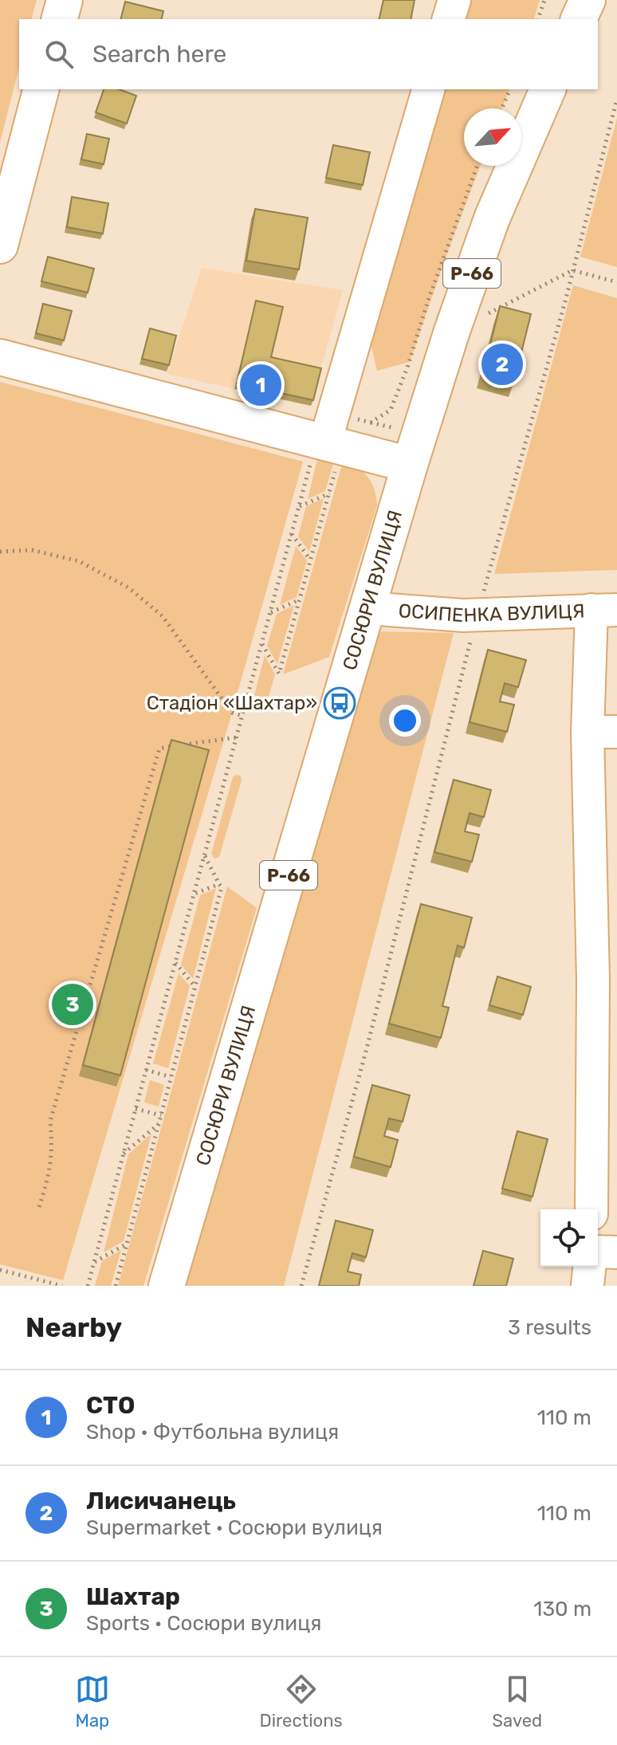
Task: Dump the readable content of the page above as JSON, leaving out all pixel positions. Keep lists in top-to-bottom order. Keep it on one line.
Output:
{"streets":{"main road":["Р-66","СОСЮРИ ВУЛИЦЯ"],"street":["ОСИПЕНКА ВУЛИЦЯ"]},"crossings":[["СОСЮРИ ВУЛИЦЯ","ОСИПЕНКА ВУЛИЦЯ"]],"places":{"bus stop":["Стадіон «Шахтар»"]},"north":"top right","page":{"search":"Search here","pins":["2","1","3"],"heading":["Nearby","3 results"],"list":[{"mark":"1","name":"СТО","note":"Shop · Футбольна вулиця","value":"110 m"},{"mark":"2","name":"Лисичанець","note":"Supermarket · Сосюри вулиця","value":"110 m"},{"mark":"3","name":"Шахтар","note":"Sports · Сосюри вулиця","value":"130 m"}],"nav":["Map","Directions","Saved"]}}
